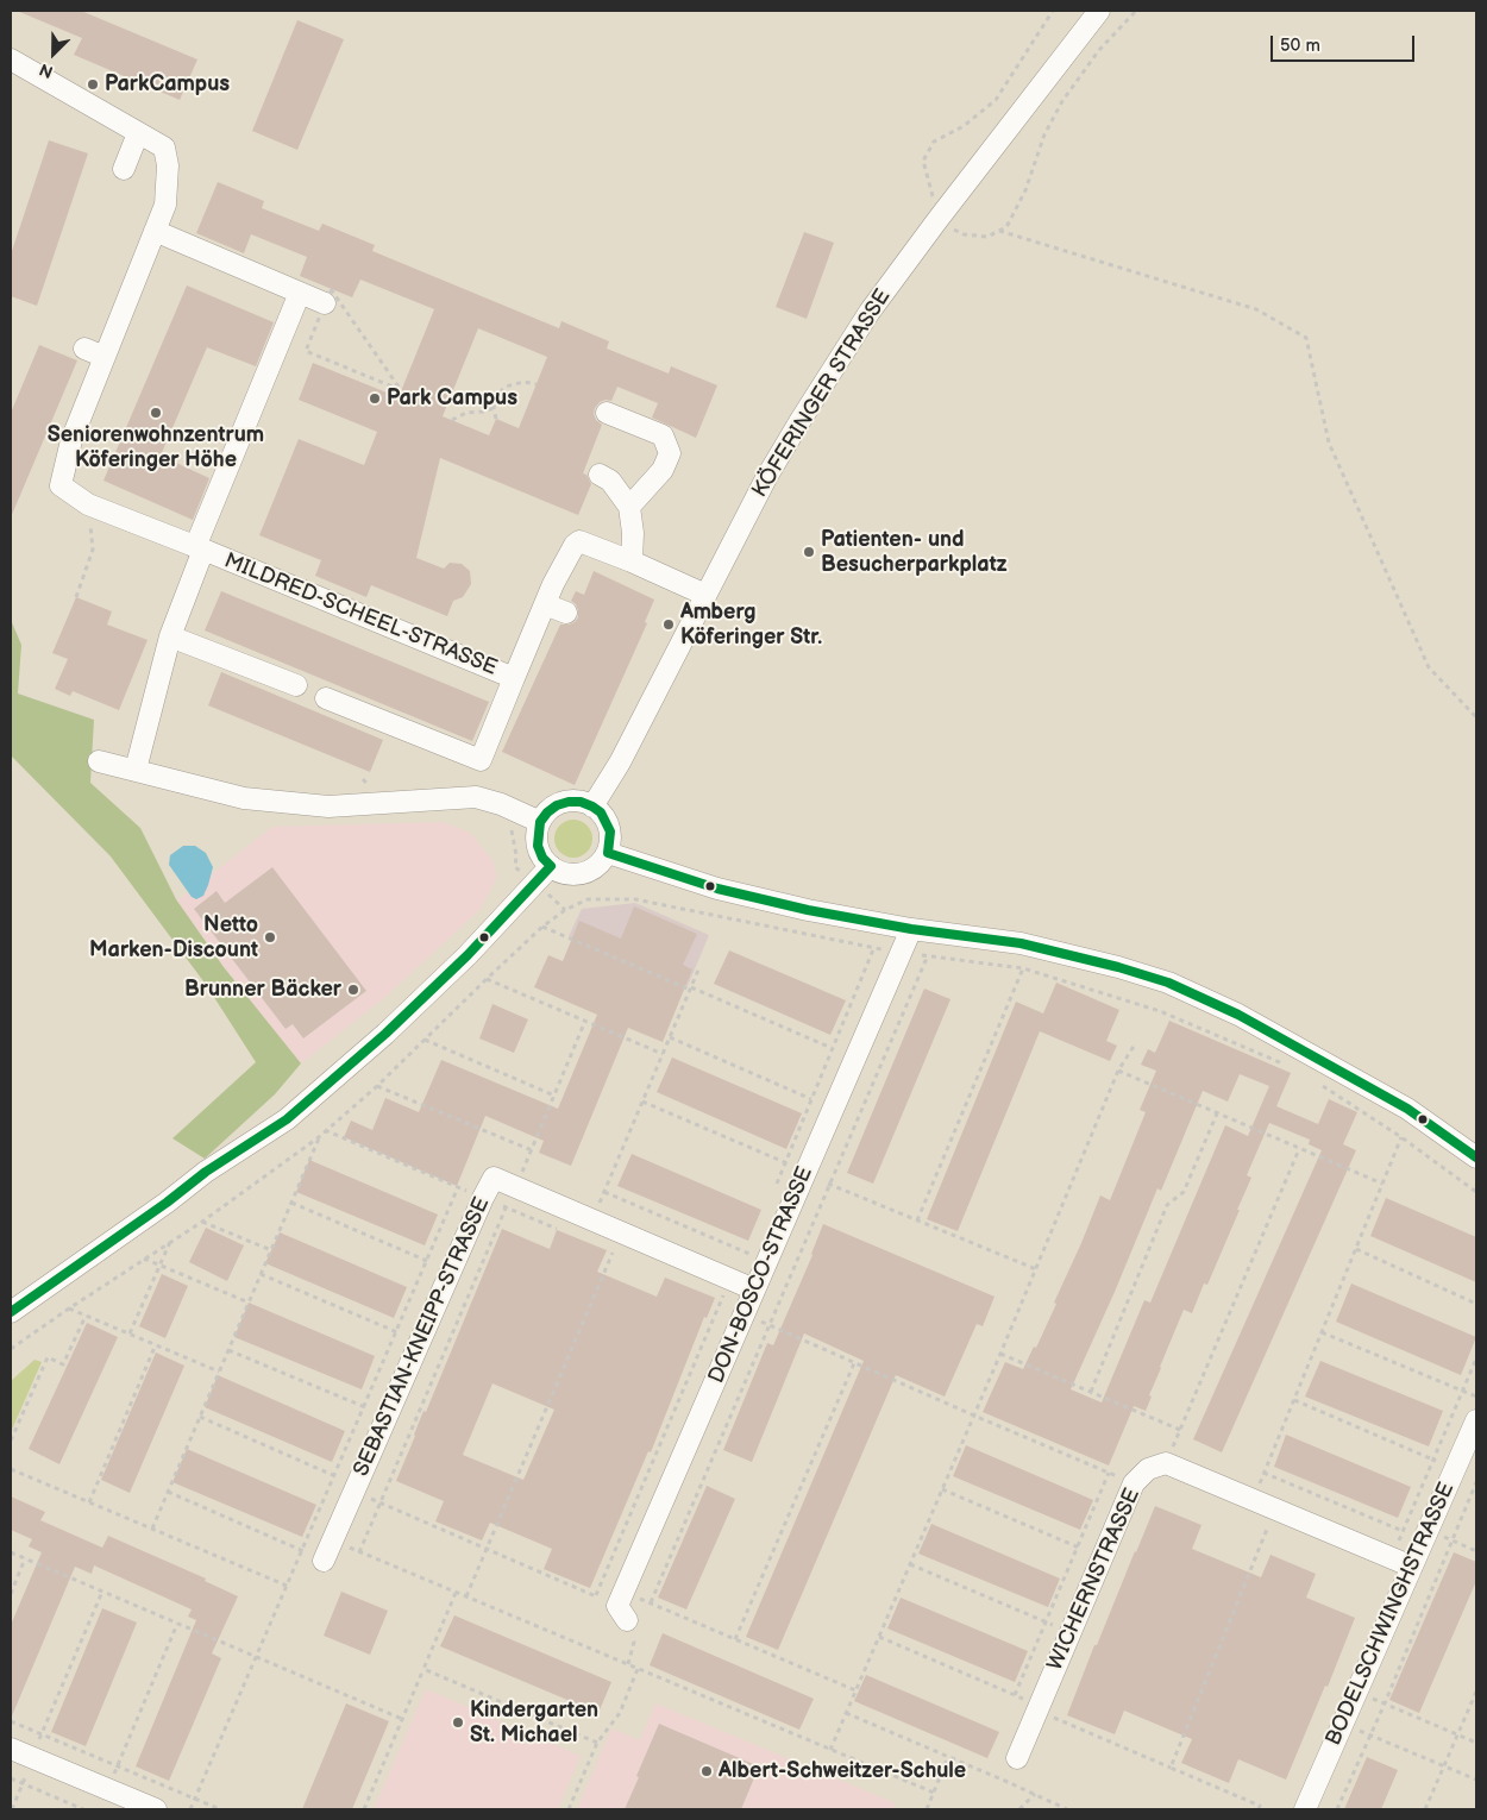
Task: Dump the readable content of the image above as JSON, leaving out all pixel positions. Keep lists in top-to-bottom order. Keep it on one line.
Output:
{"streets":{"street":["KÖFERINGER STRASSE","MILDRED-SCHEEL-STRASSE","DON-BOSCO-STRASSE","SEBASTIAN-KNEIPP-STRASSE","WICHERNSTRASSE","BODELSCHWINGHSTRASSE"]},"crossings":[["KÖFERINGER STRASSE","MILDRED-SCHEEL-STRASSE"],["DON-BOSCO-STRASSE","SEBASTIAN-KNEIPP-STRASSE"]],"places":["ParkCampus","Park Campus","Seniorenwohnzentrum Köferinger Höhe","Patienten- und Besucherparkplatz","Amberg Köferinger Str.","Netto Marken-Discount","Brunner Bäcker","Kindergarten St. Michael","Albert-Schweitzer-Schule"],"scale_bar":"50 m","north":"bottom left"}
